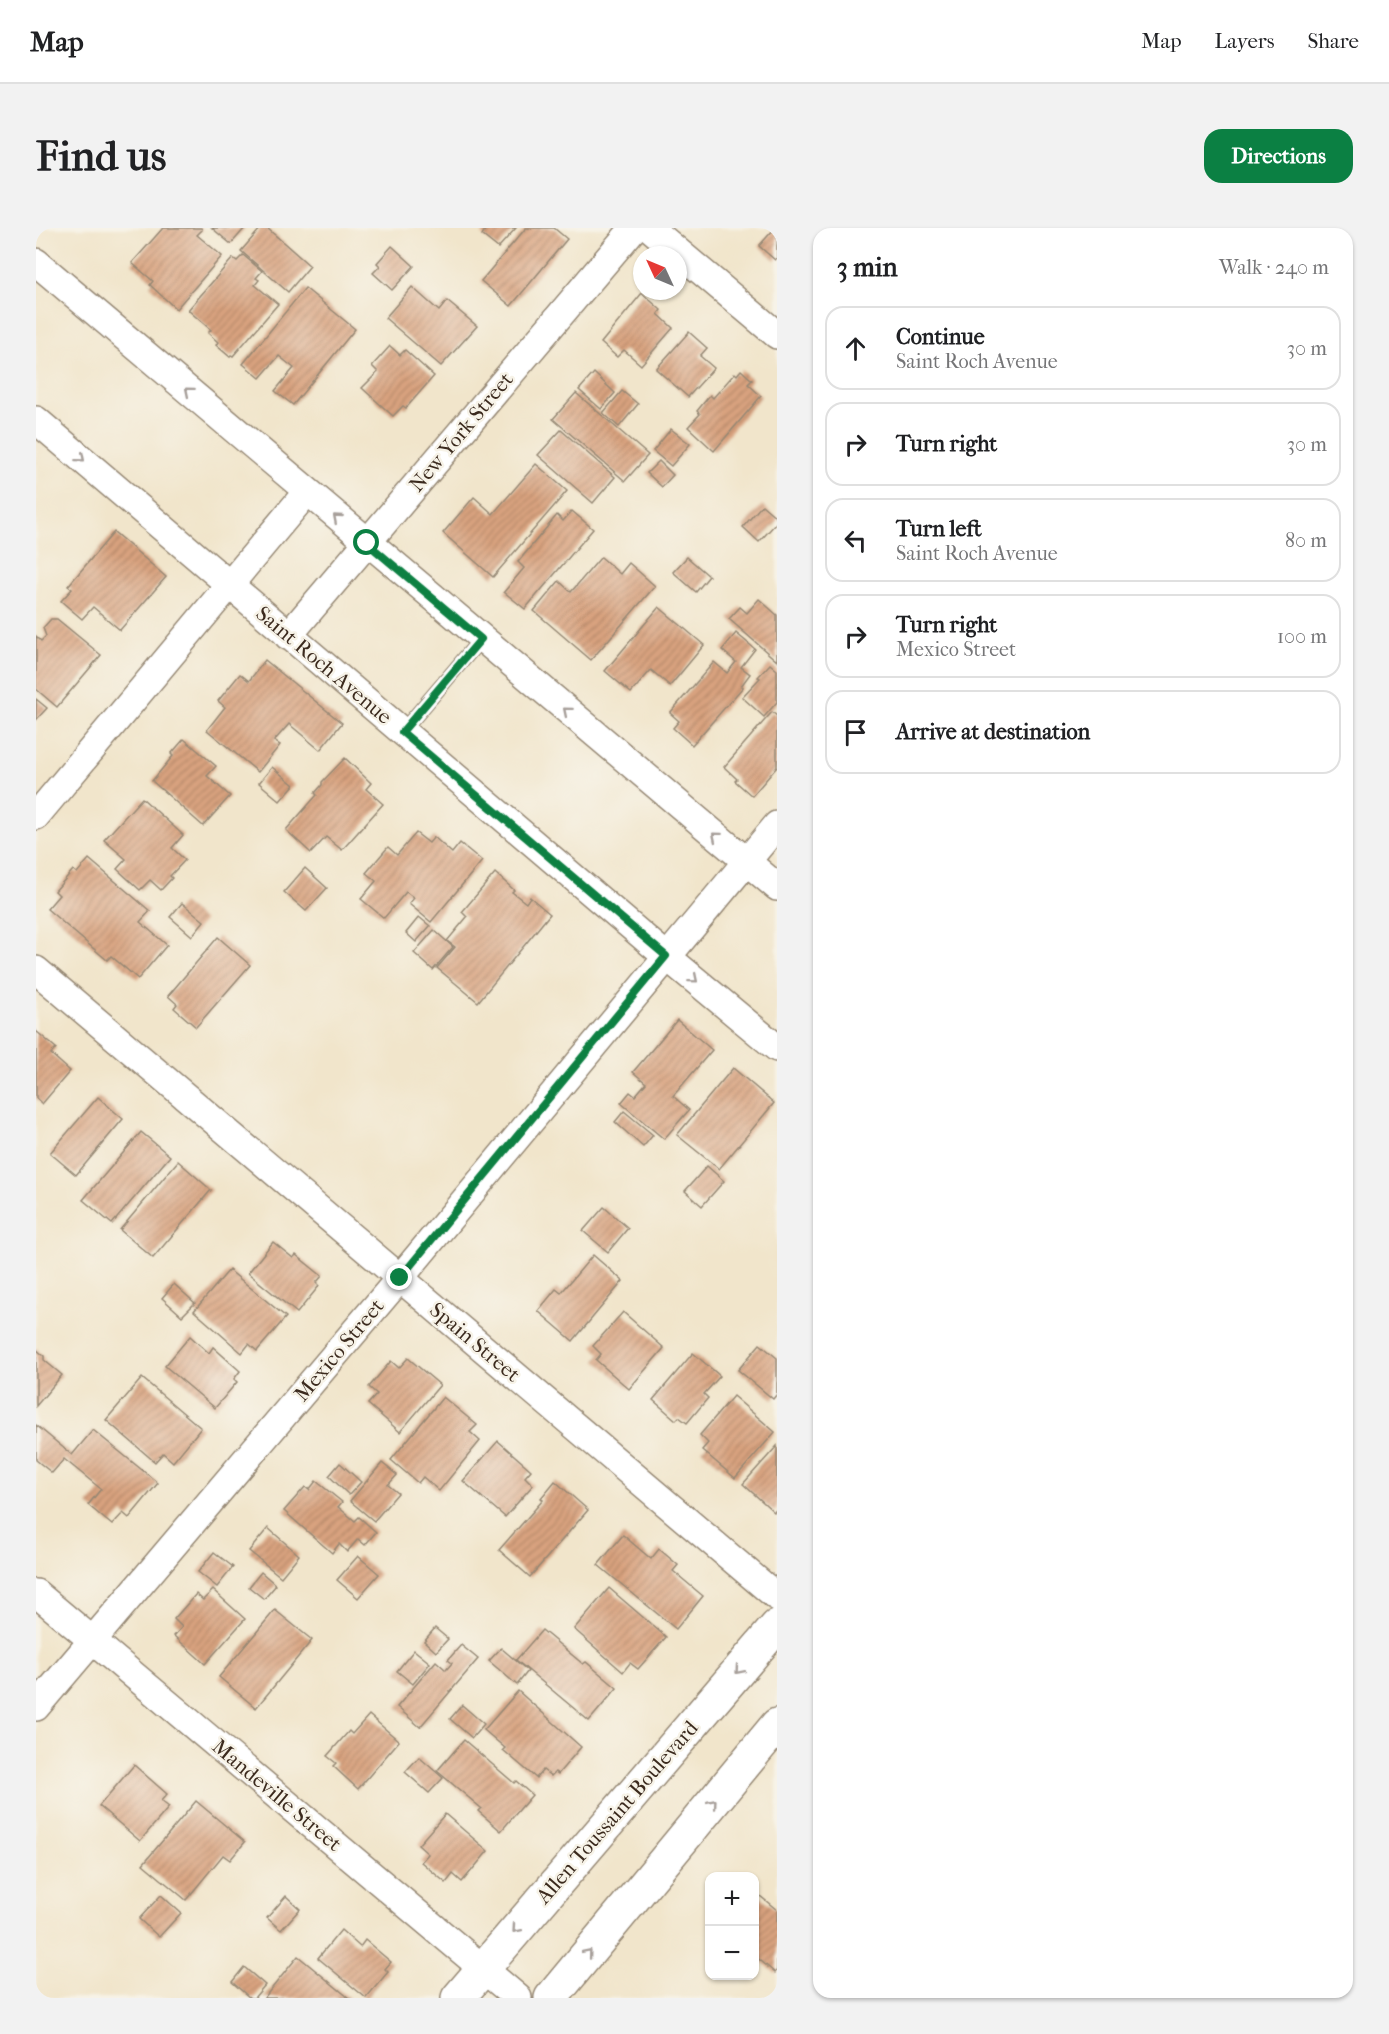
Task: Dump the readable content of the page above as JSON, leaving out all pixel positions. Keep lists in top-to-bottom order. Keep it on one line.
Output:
{"streets":{"street":["New York Street","Saint Roch Avenue","Spain Street","Mexico Street","Mandeville Street","Allen Toussaint Boulevard"]},"crossings":[["New York Street","Saint Roch Avenue"],["Saint Roch Avenue","Mexico Street"],["Spain Street","Mexico Street"],["Mexico Street","Mandeville Street"],["Mandeville Street","Allen Toussaint Boulevard"]],"north":"top left","page":{"header":"Map","nav":["Map","Layers","Share"],"buttons":"Directions","title":"Find us","heading":["3 min","Walk · 240 m"],"list":[["Continue","Saint Roch Avenue","30 m"],["Turn right","30 m"],["Turn left","Saint Roch Avenue","80 m"],["Turn right","Mexico Street","100 m"],"Arrive at destination"],"map_buttons":["+","−"]}}
